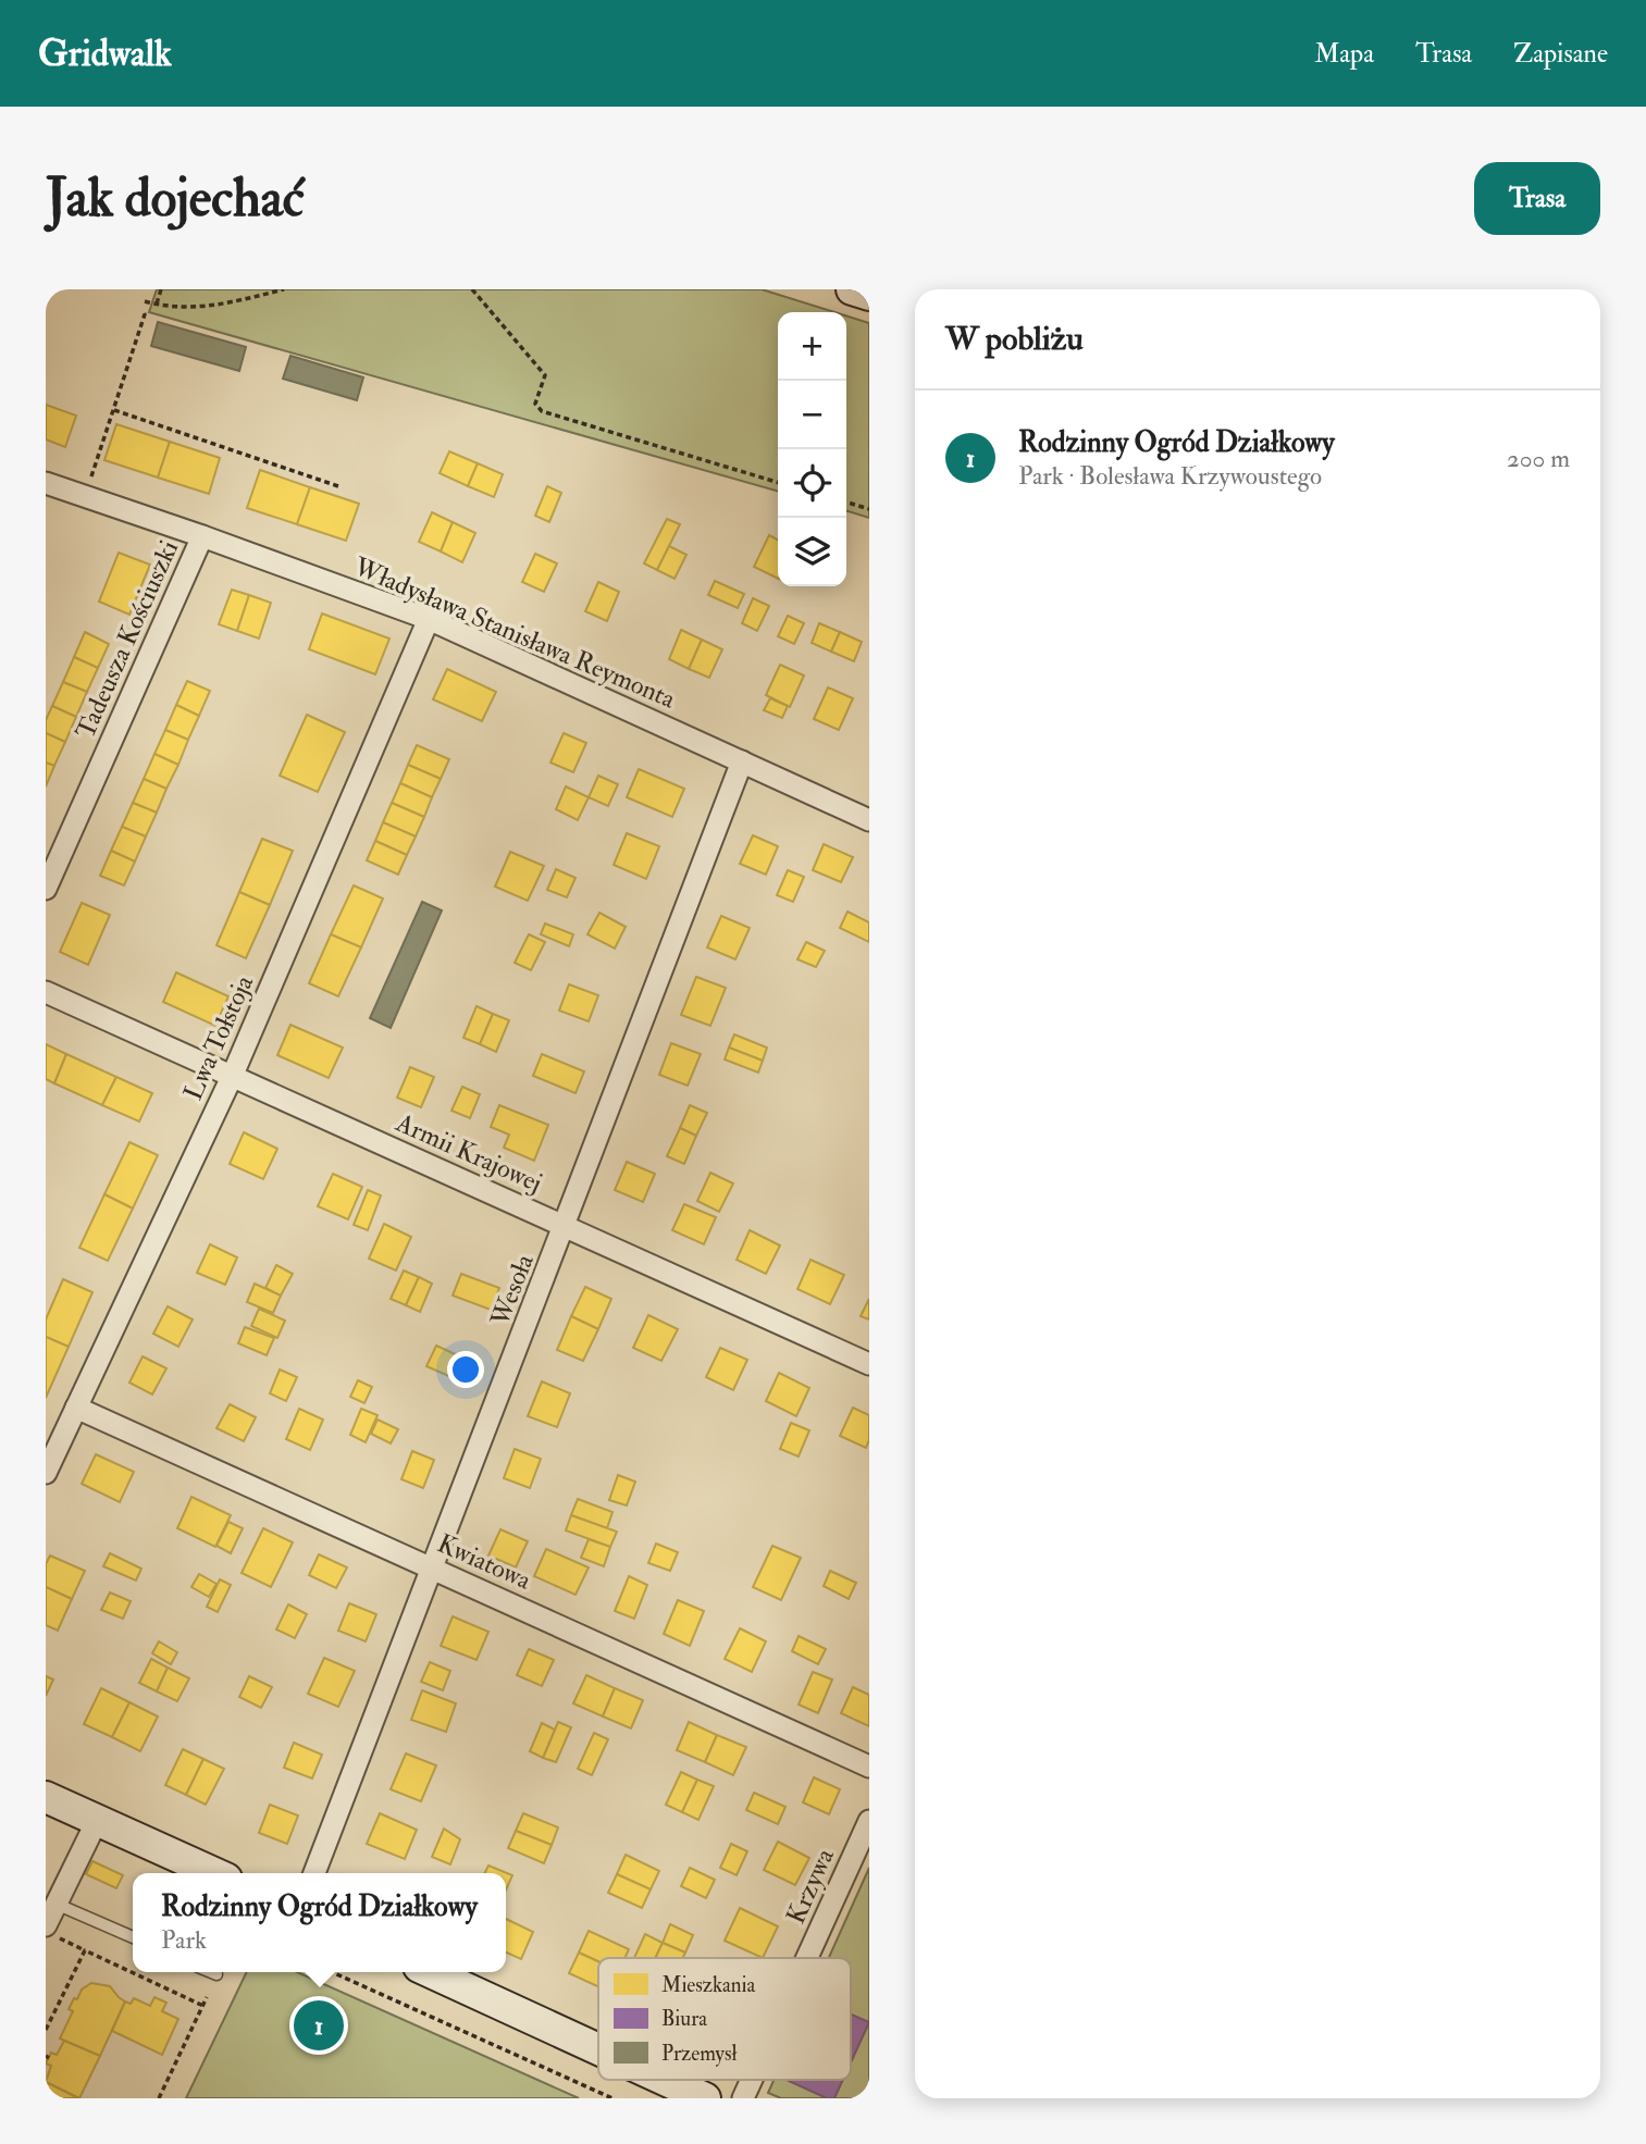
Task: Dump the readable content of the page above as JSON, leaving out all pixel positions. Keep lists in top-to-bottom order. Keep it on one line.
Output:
{"streets":{"street":["Władysława Stanisława Reymonta","Tadeusza Kościuszki","Lwa Tołstoja","Armii Krajowej","Wesoła","Kwiatowa","Krzywa"]},"crossings":[["Władysława Stanisława Reymonta","Tadeusza Kościuszki"],["Władysława Stanisława Reymonta","Lwa Tołstoja"],["Władysława Stanisława Reymonta","Wesoła"],["Lwa Tołstoja","Armii Krajowej"],["Lwa Tołstoja","Kwiatowa"],["Armii Krajowej","Wesoła"],["Wesoła","Kwiatowa"]],"legend":["Mieszkania","Biura","Przemysł"],"page":{"header":"Gridwalk","nav":["Mapa","Trasa","Zapisane"],"buttons":"Trasa","title":"Jak dojechać","heading":"W pobliżu","map_buttons":["+","−"],"list":[{"mark":"1","name":"Rodzinny Ogród Działkowy","note":"Park · Bolesława Krzywoustego","value":"200 m"}],"popup":["Rodzinny Ogród Działkowy","Park"],"pins":"1"}}
